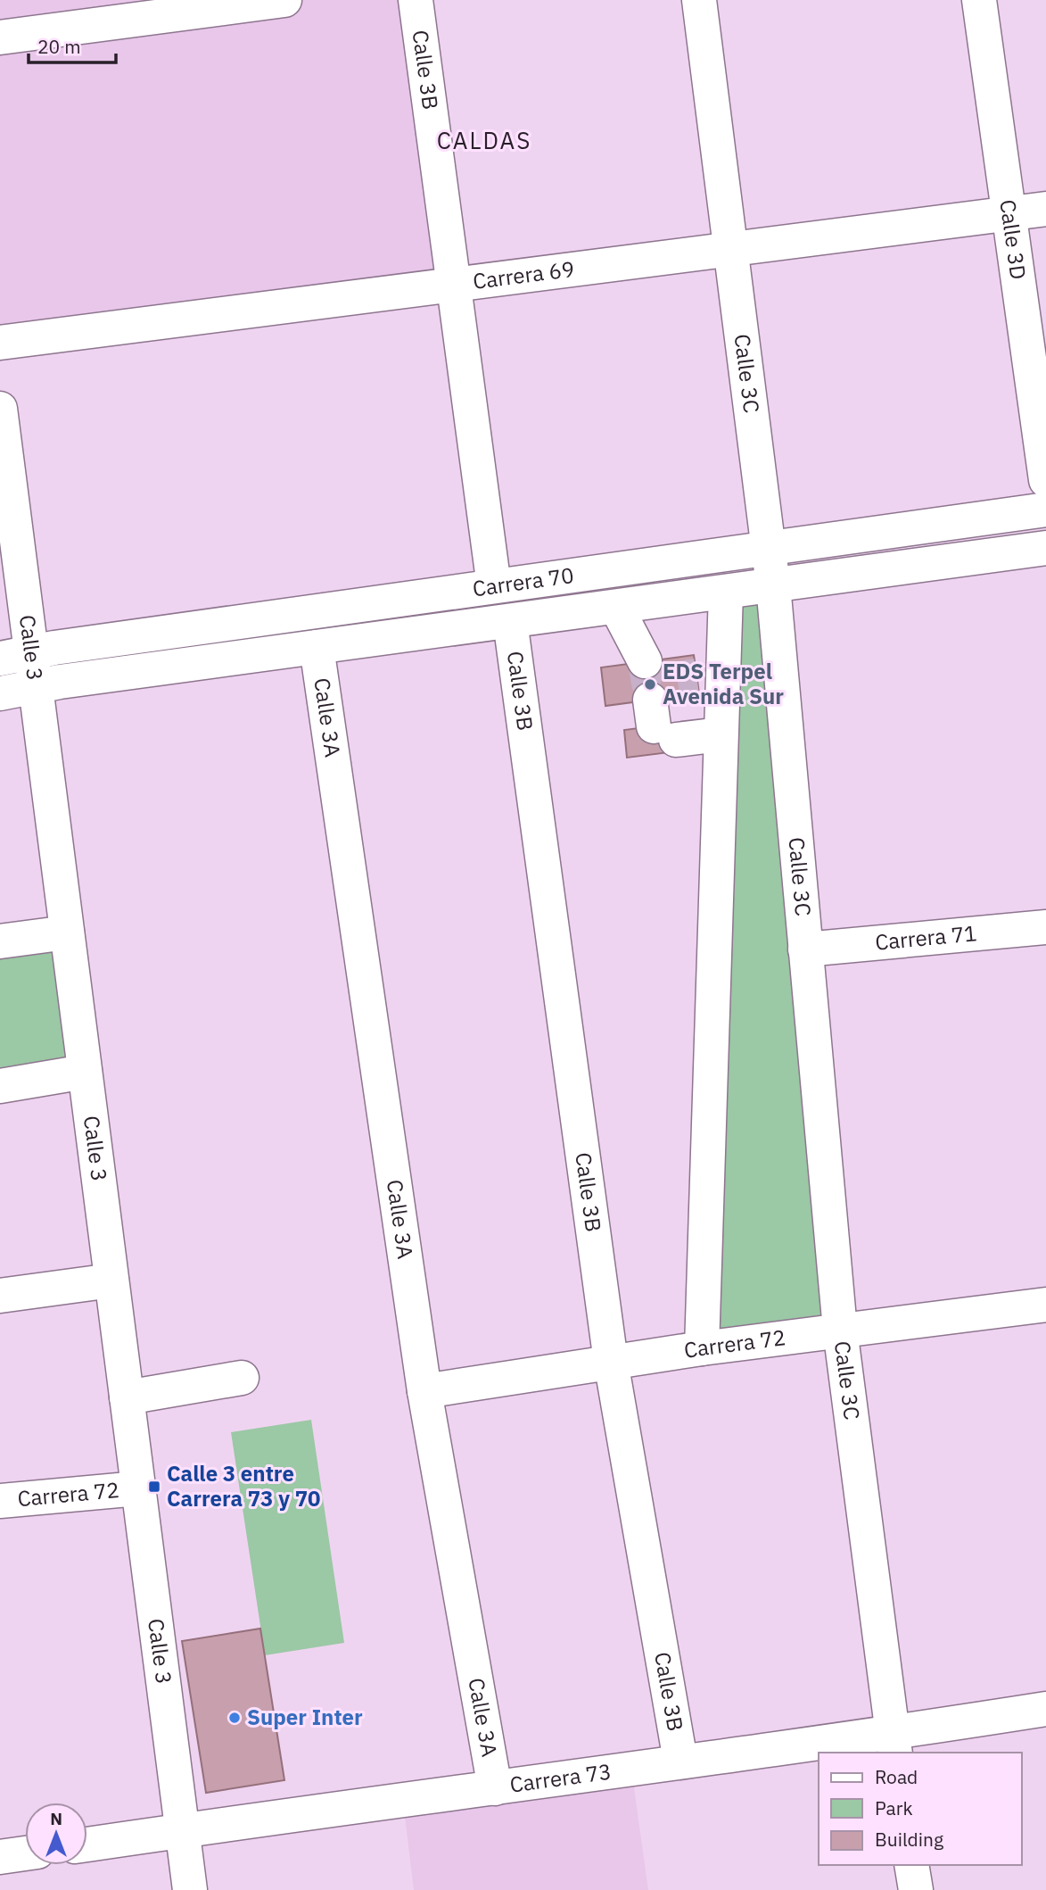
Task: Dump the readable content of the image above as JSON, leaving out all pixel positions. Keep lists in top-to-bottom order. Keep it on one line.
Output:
{"streets":{"street":["Calle 3B","Calle 3D","Carrera 69","Calle 3C","Carrera 70","Calle 3","Calle 3A","Carrera 71","Carrera 72","Carrera 73"]},"crossings":[["Calle 3B","Carrera 69"],["Calle 3B","Carrera 70"],["Calle 3B","Carrera 72"],["Calle 3B","Carrera 73"],["Calle 3D","Carrera 69"],["Carrera 69","Calle 3C"],["Calle 3C","Carrera 70"],["Calle 3C","Carrera 71"],["Calle 3C","Carrera 72"],["Calle 3C","Carrera 73"],["Carrera 70","Calle 3"],["Carrera 70","Calle 3A"],["Calle 3","Carrera 72"],["Calle 3","Carrera 73"],["Calle 3A","Carrera 72"],["Calle 3A","Carrera 73"]],"districts":["CALDAS"],"places":{"other":["EDS Terpel Avenida Sur","Super Inter"],"transit":["Calle 3 entre Carrera 73 y 70"]},"legend":["Road","Park","Building"],"scale_bar":"20 m","north":"top"}
